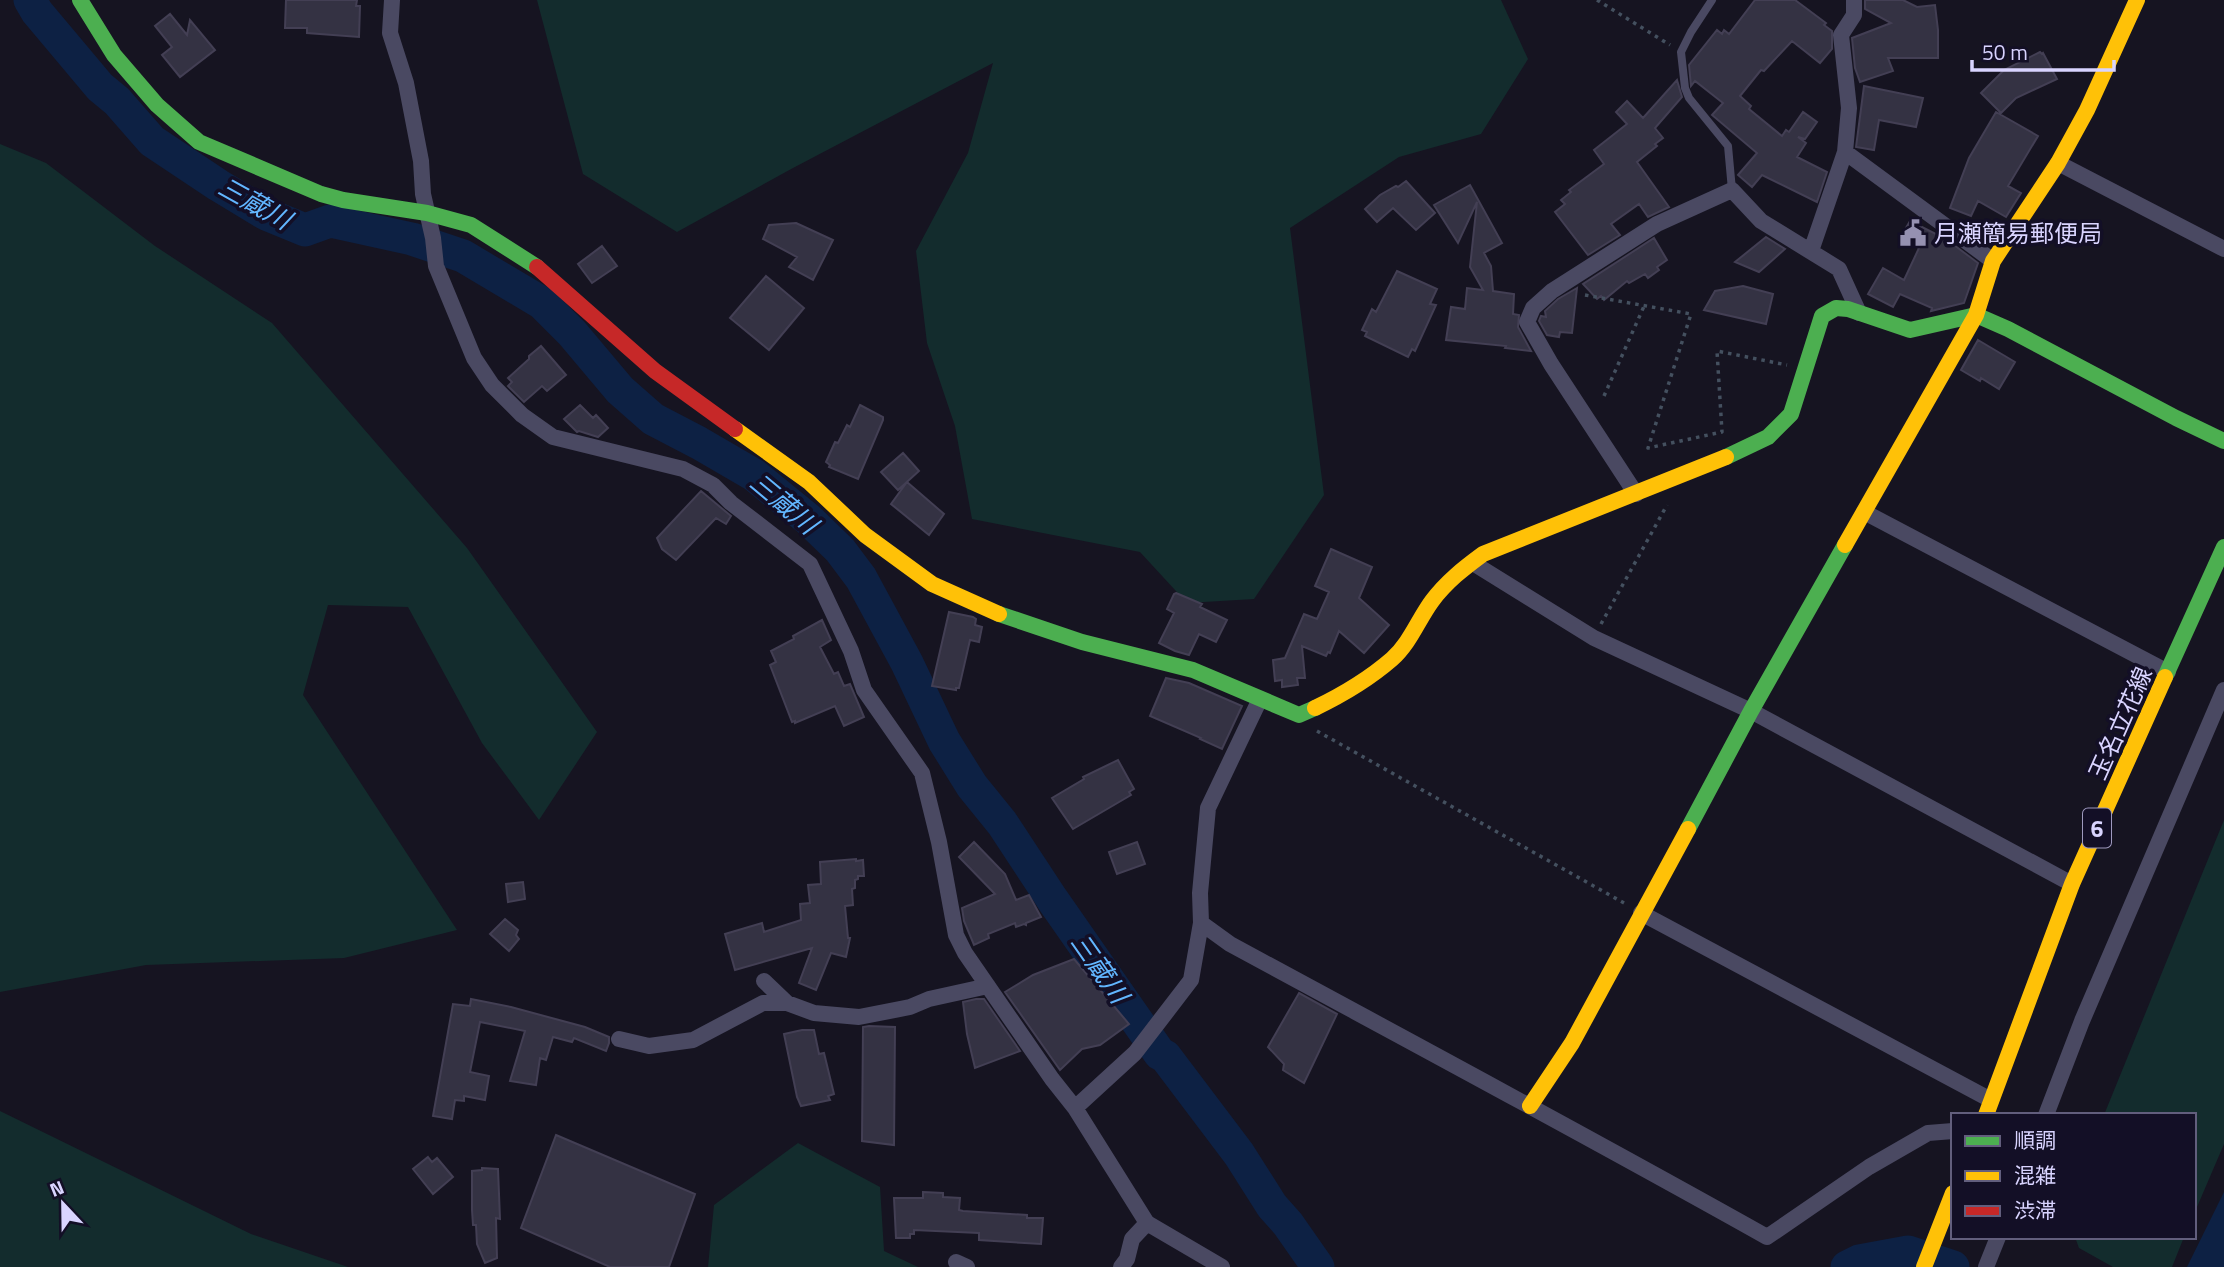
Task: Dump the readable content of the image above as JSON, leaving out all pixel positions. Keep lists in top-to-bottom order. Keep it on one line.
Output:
{"streets":{"street":["玉名立花線","6"]},"water":["三蔵川"],"places":{"public building":["月瀬簡易郵便局"]},"legend":["順調","混雑","渋滞"],"scale_bar":"50 m","north":"top"}
